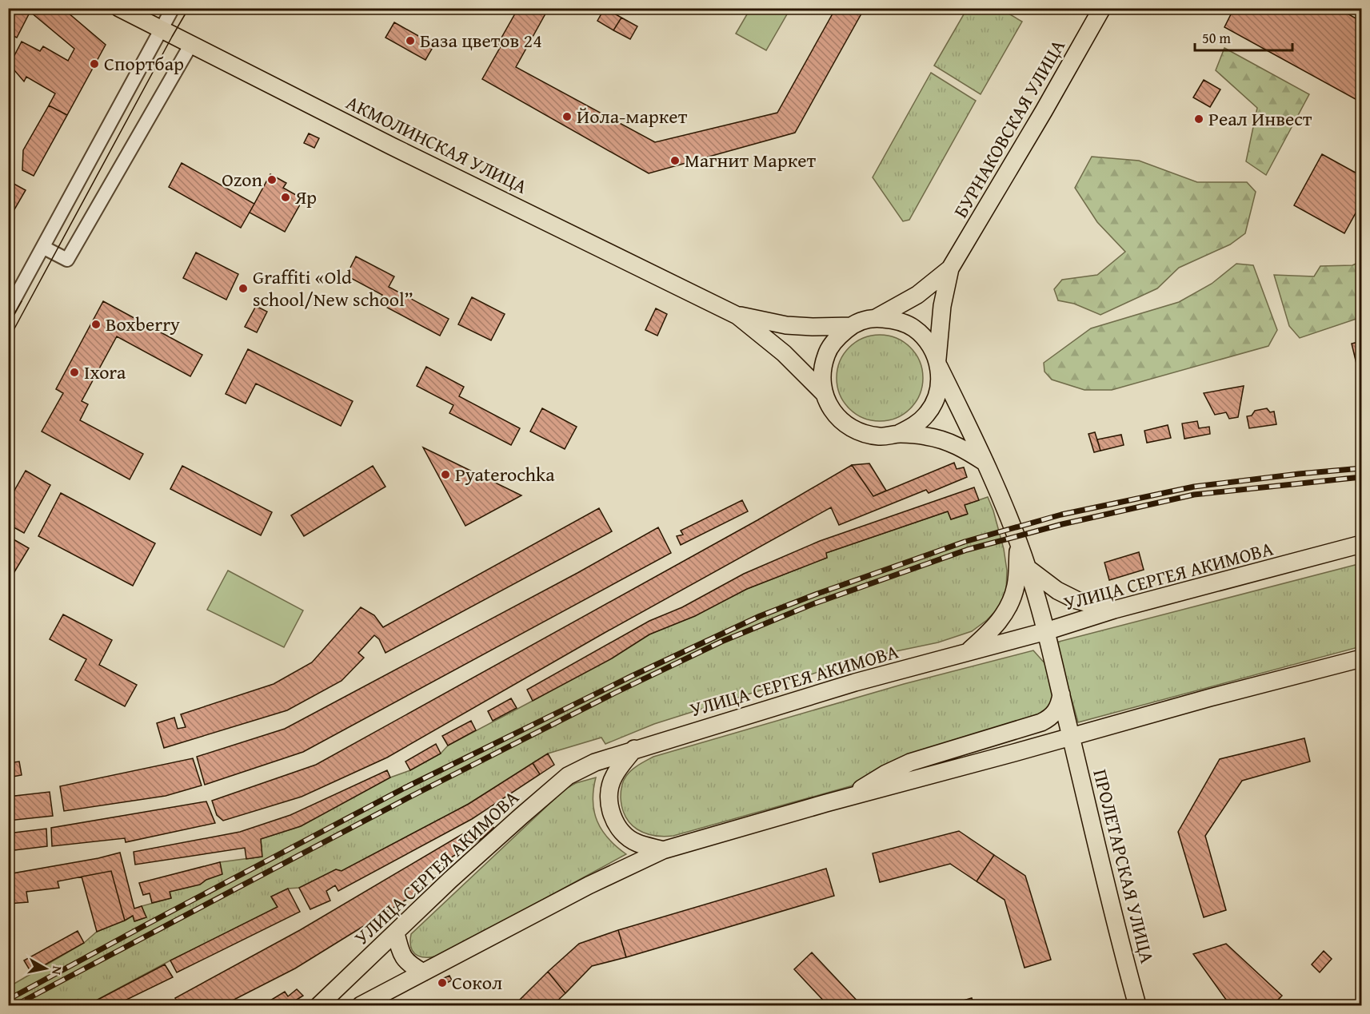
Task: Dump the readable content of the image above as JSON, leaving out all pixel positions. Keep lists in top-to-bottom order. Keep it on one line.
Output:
{"streets":{"main road":["БУРНАКОВСКАЯ УЛИЦА","АКМОЛИНСКАЯ УЛИЦА","УЛИЦА СЕРГЕЯ АКИМОВА","ПРОЛЕТАРСКАЯ УЛИЦА"]},"crossings":[["УЛИЦА СЕРГЕЯ АКИМОВА","ПРОЛЕТАРСКАЯ УЛИЦА"]],"places":["База цветов 24","Спортбар","Йола-маркет","Реал Инвест","Магнит Маркет","Ozon","Яр","Graffiti «Old school/New school”","Boxberry","Ixora","Pyaterochka","Сокол"],"scale_bar":"50 m","north":"right"}
